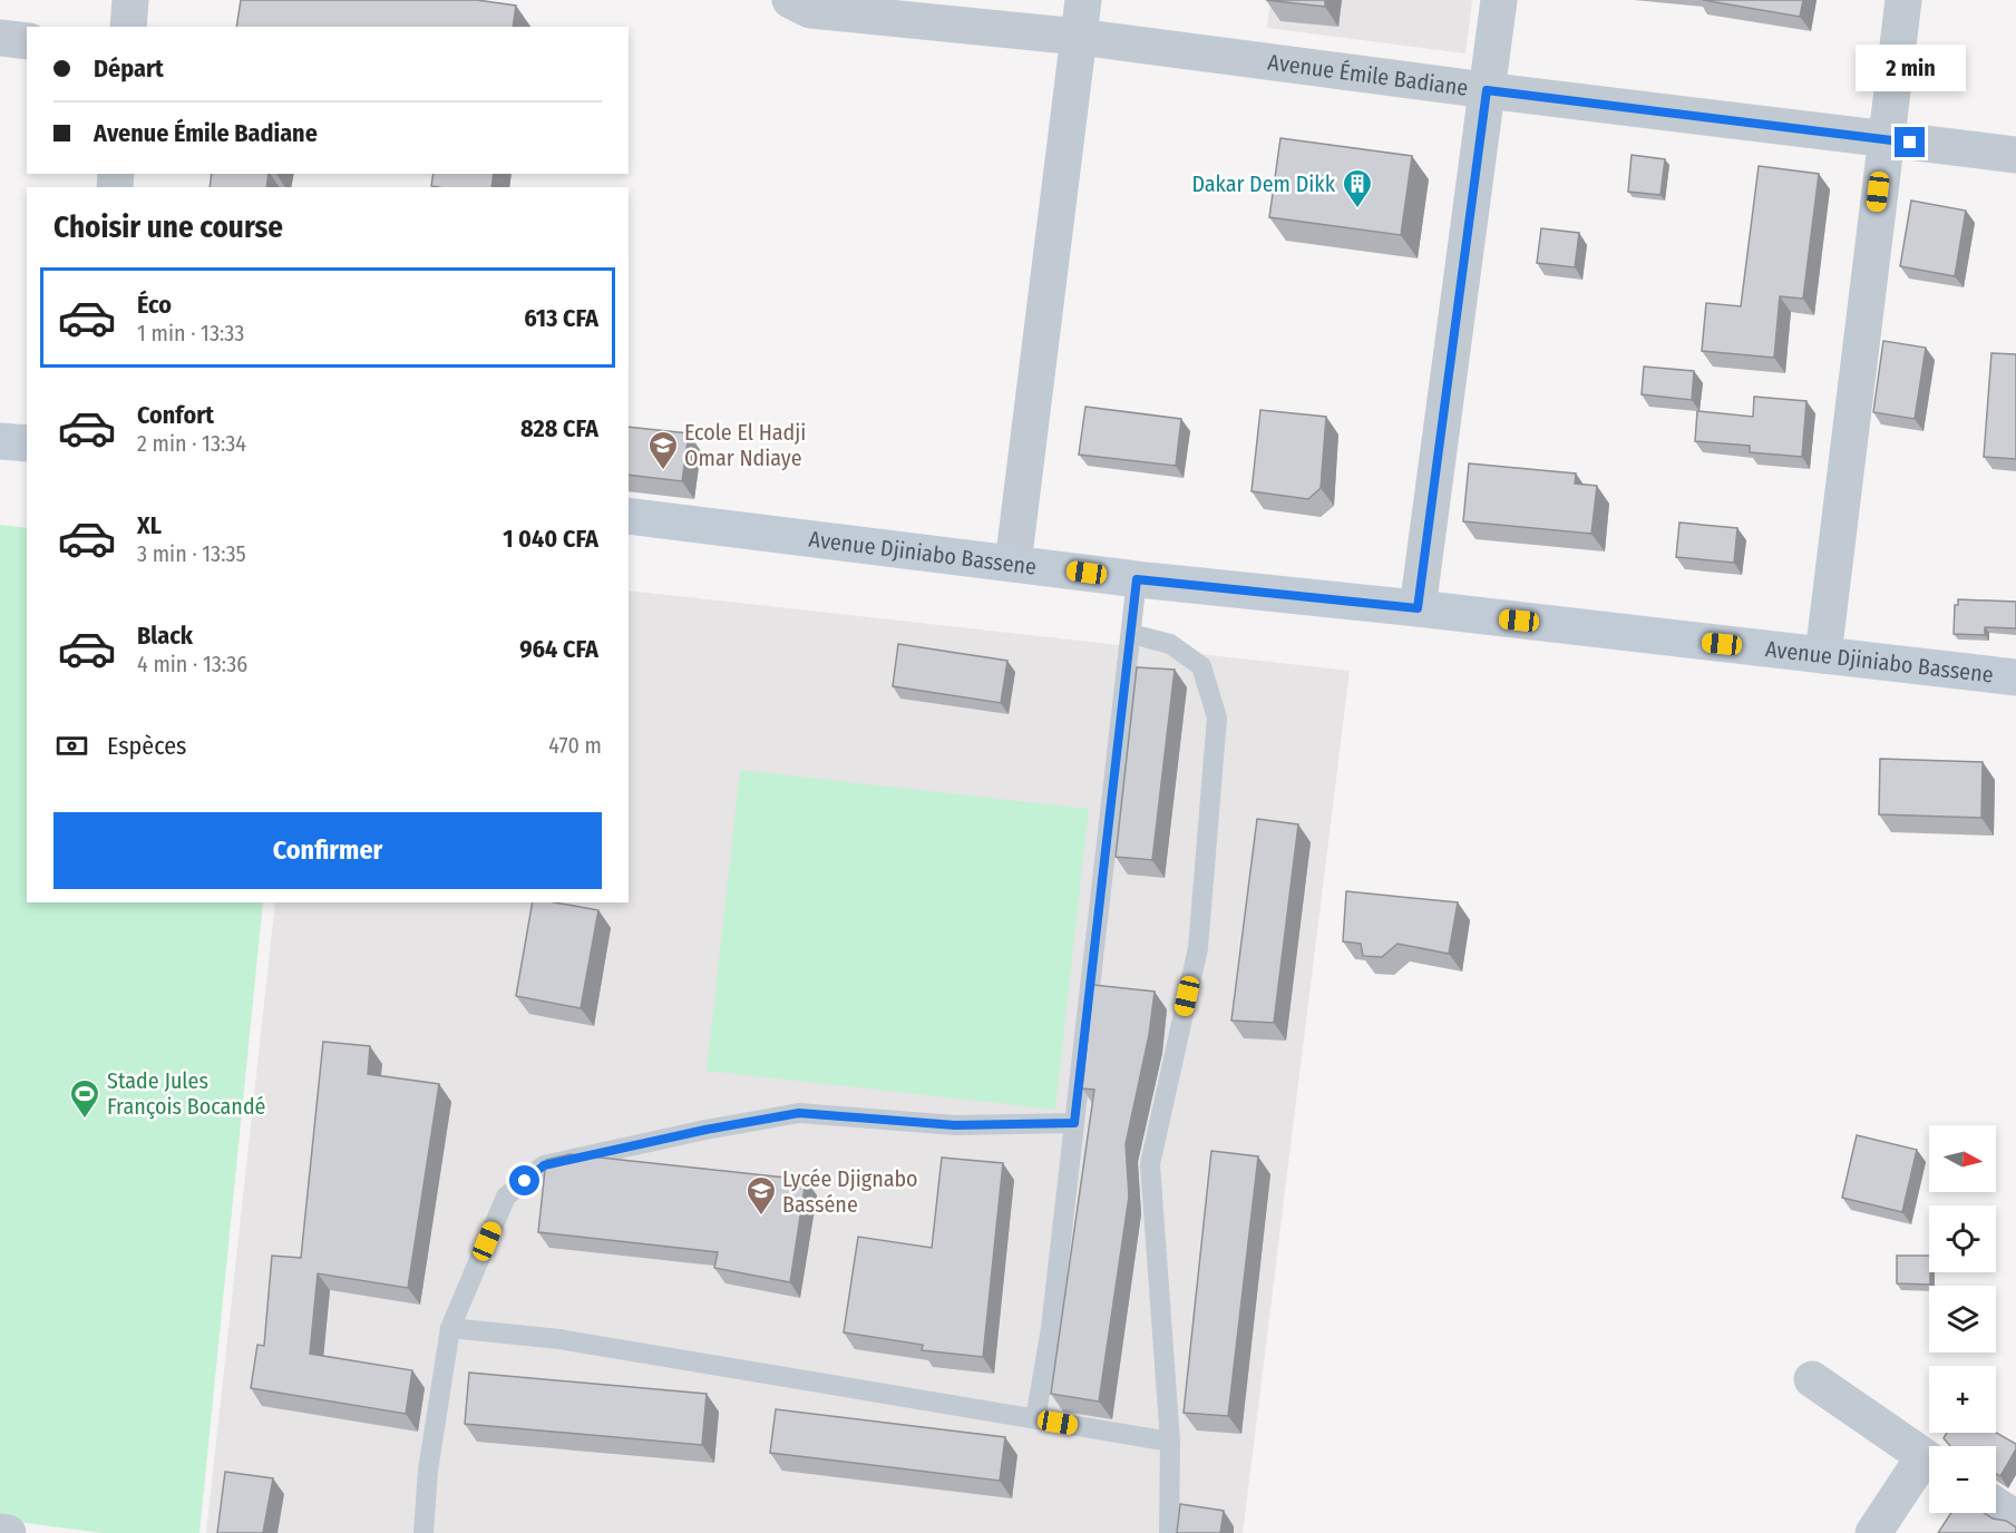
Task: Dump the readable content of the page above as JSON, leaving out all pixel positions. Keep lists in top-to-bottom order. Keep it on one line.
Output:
{"streets":{"main road":["Avenue Djiniabo Bassene"],"street":["Avenue Émile Badiane"]},"places":{"building":["Dakar Dem Dikk"],"school or university":["Ecole El Hadji Omar Ndiaye","Lycée Djignabo Basséne"],"sports":["Stade Jules François Bocandé"]},"north":"right","page":{"banner":["Départ","Avenue Émile Badiane"],"bubble":"2 min","heading":"Choisir une course","list":[{"name":"Éco","note":"1 min · 13:33","value":"613 CFA"},{"name":"Confort","note":"2 min · 13:34","value":"828 CFA"},{"name":"XL","note":"3 min · 13:35","value":"1 040 CFA"},{"name":"Black","note":"4 min · 13:36","value":"964 CFA"}],"pay":["Espèces","470 m"],"buttons":"Confirmer","map_buttons":["+","−"]}}
